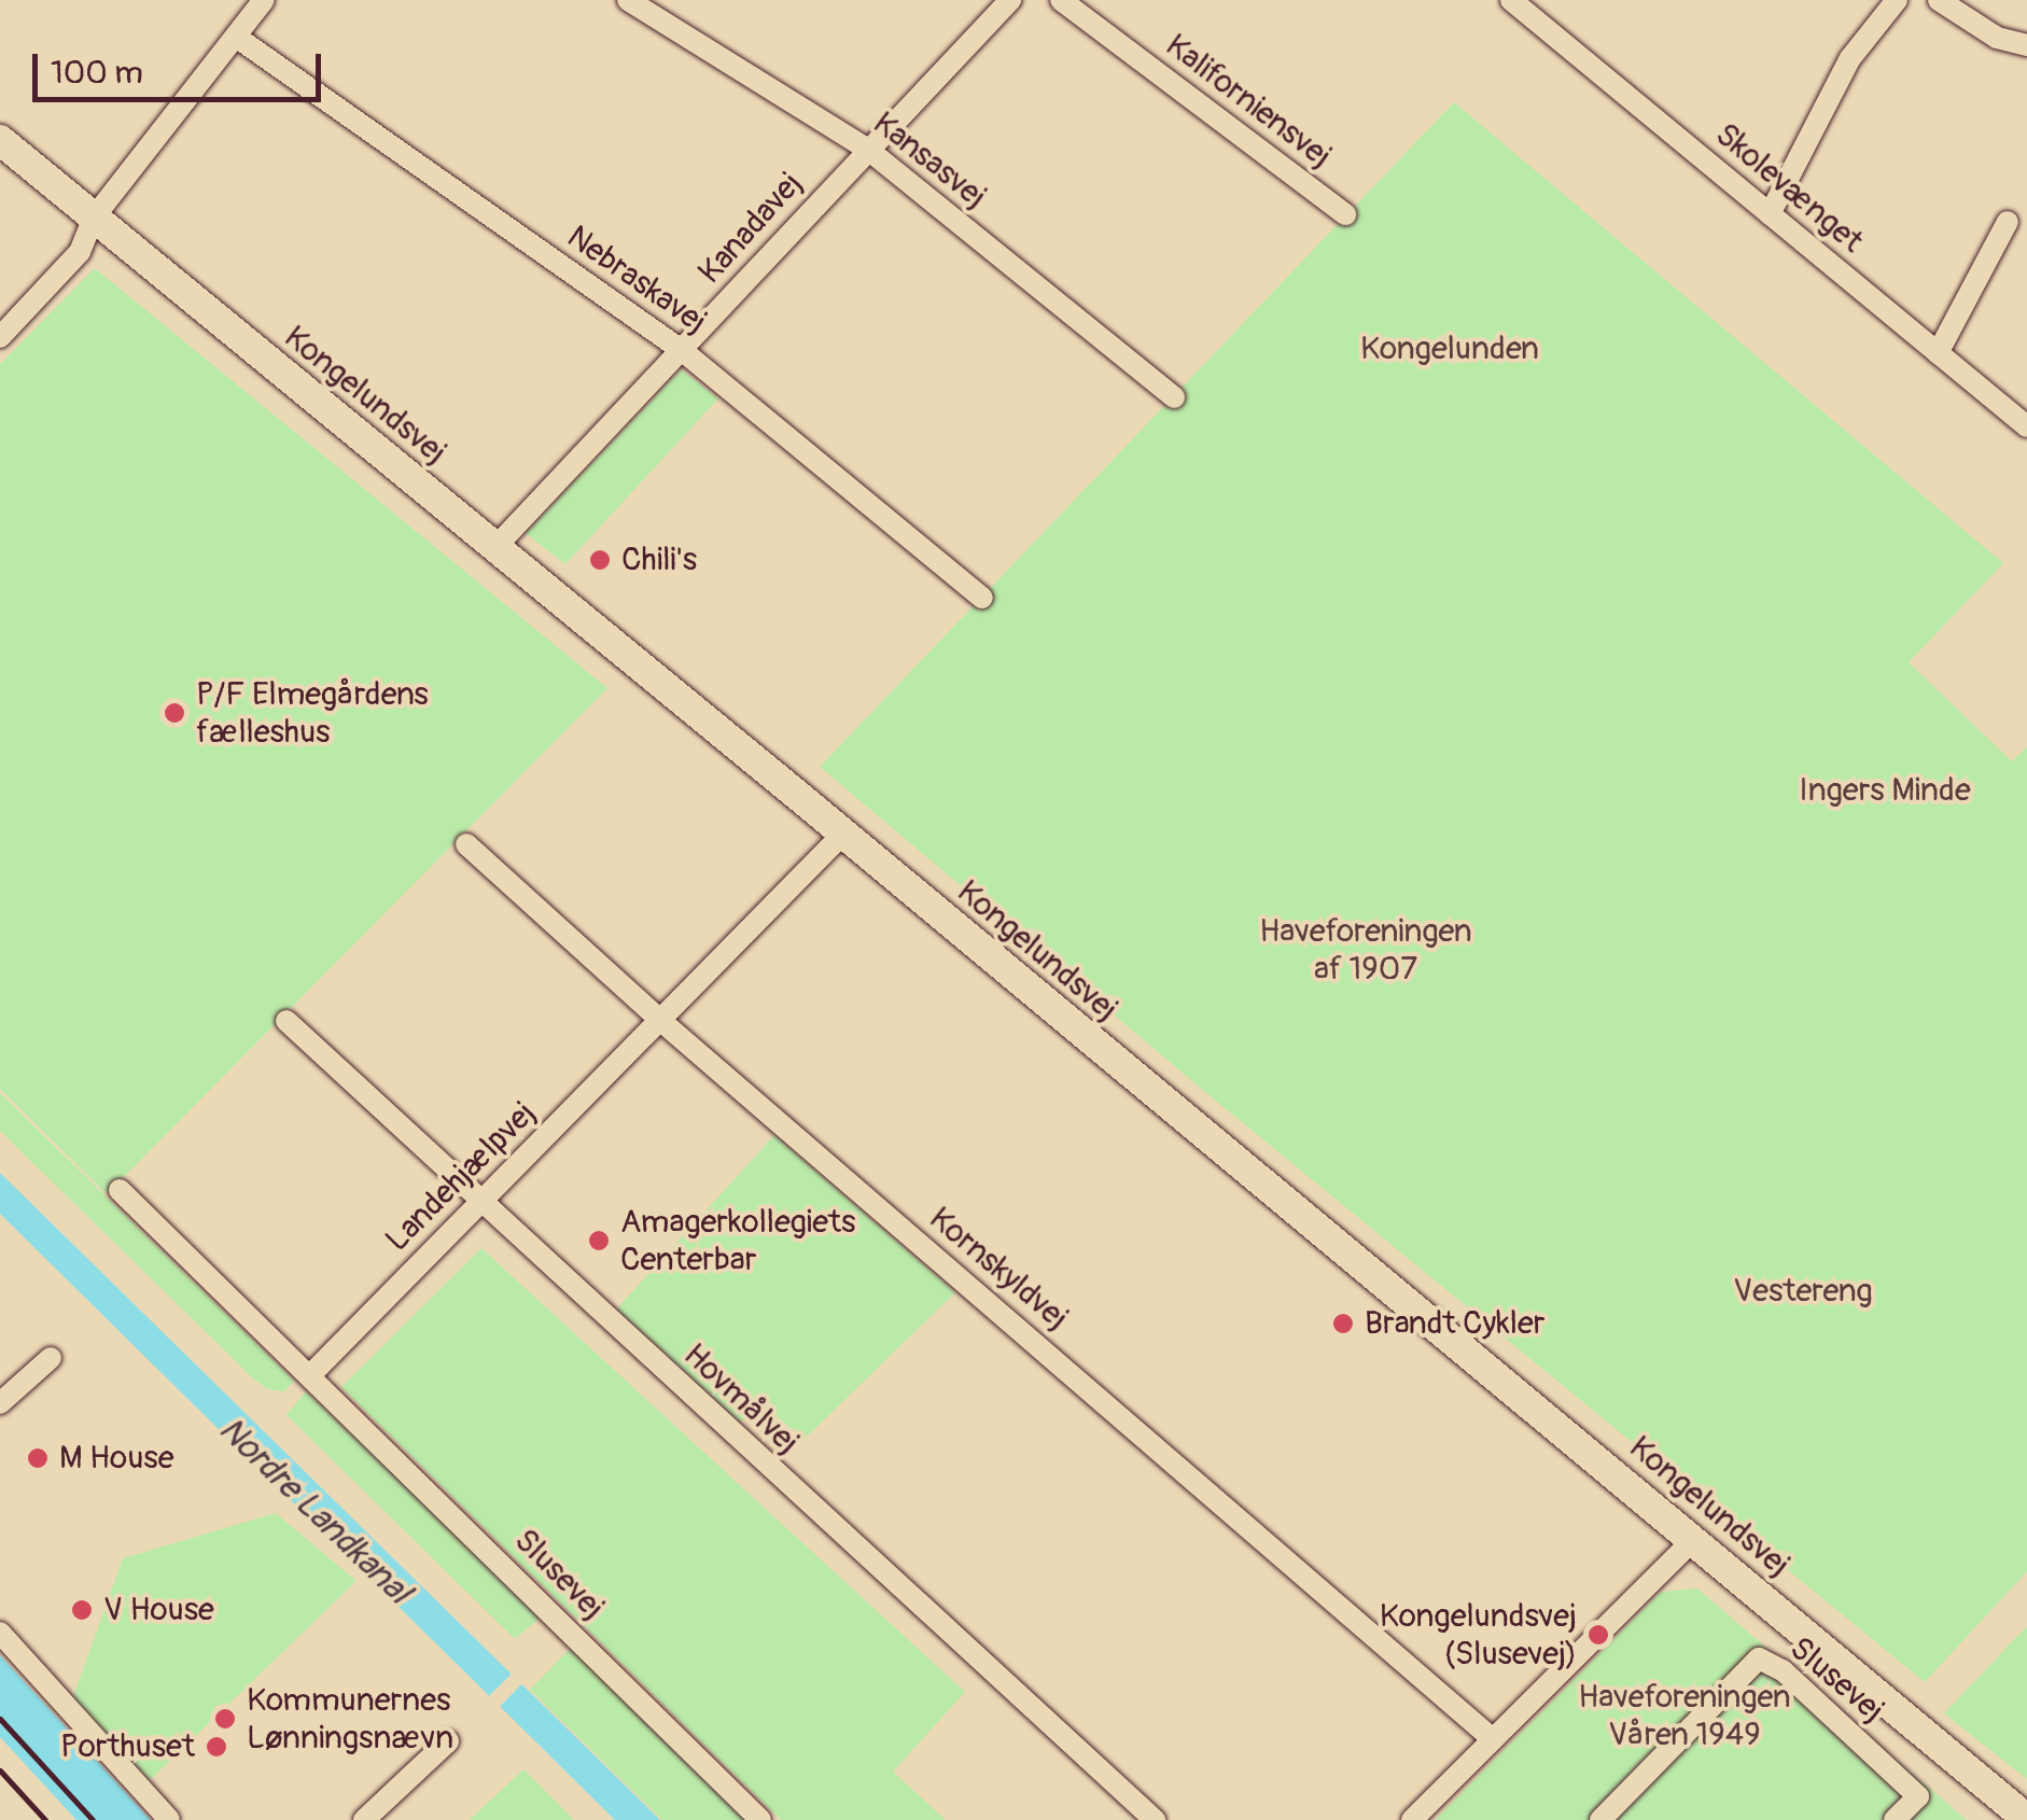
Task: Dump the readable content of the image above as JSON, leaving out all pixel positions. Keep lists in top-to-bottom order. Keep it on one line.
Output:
{"streets":{"street":["Kaliforniensvej","Kansasvej","Skolevænget","Kanadavej","Nebraskavej","Kongelundsvej","Landehjælpvej","Kornskyldvej","Hovmålvej","Slusevej"]},"crossings":[["Kansasvej","Kanadavej"],["Kanadavej","Nebraskavej"],["Kanadavej","Kongelundsvej"],["Kongelundsvej","Landehjælpvej"],["Landehjælpvej","Kornskyldvej"],["Landehjælpvej","Hovmålvej"],["Landehjælpvej","Slusevej"]],"water":["Nordre Landkanal"],"parks":["Kongelunden","Ingers Minde","Haveforeningen af 1907","Vestereng","Haveforeningen Våren 1949"],"places":["Chili's","P/F Elmegårdens fælleshus","Amagerkollegiets Centerbar","Brandt Cykler","M House","V House","Kongelundsvej (Slusevej)","Kommunernes Lønningsnævn","Porthuset"],"scale_bar":"100 m"}
